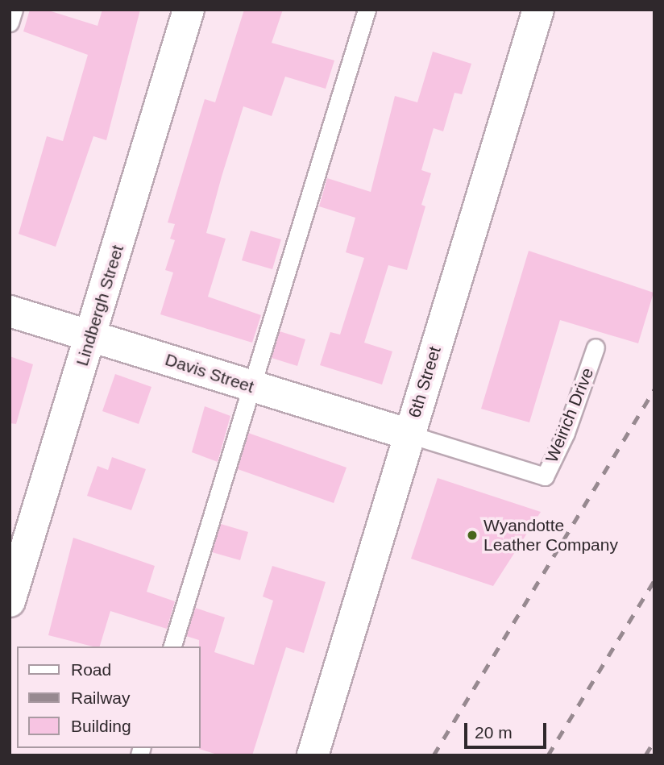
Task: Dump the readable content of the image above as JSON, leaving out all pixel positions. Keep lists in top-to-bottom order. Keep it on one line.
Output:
{"streets":{"street":["Lindbergh Street","Davis Street","6th Street"],"lane":["Weirich Drive"]},"crossings":[["Lindbergh Street","Davis Street"],["Davis Street","6th Street"],["Davis Street","Weirich Drive"],["6th Street","Weirich Drive"]],"places":["Wyandotte Leather Company"],"legend":["Road","Railway","Building"],"scale_bar":"20 m"}
